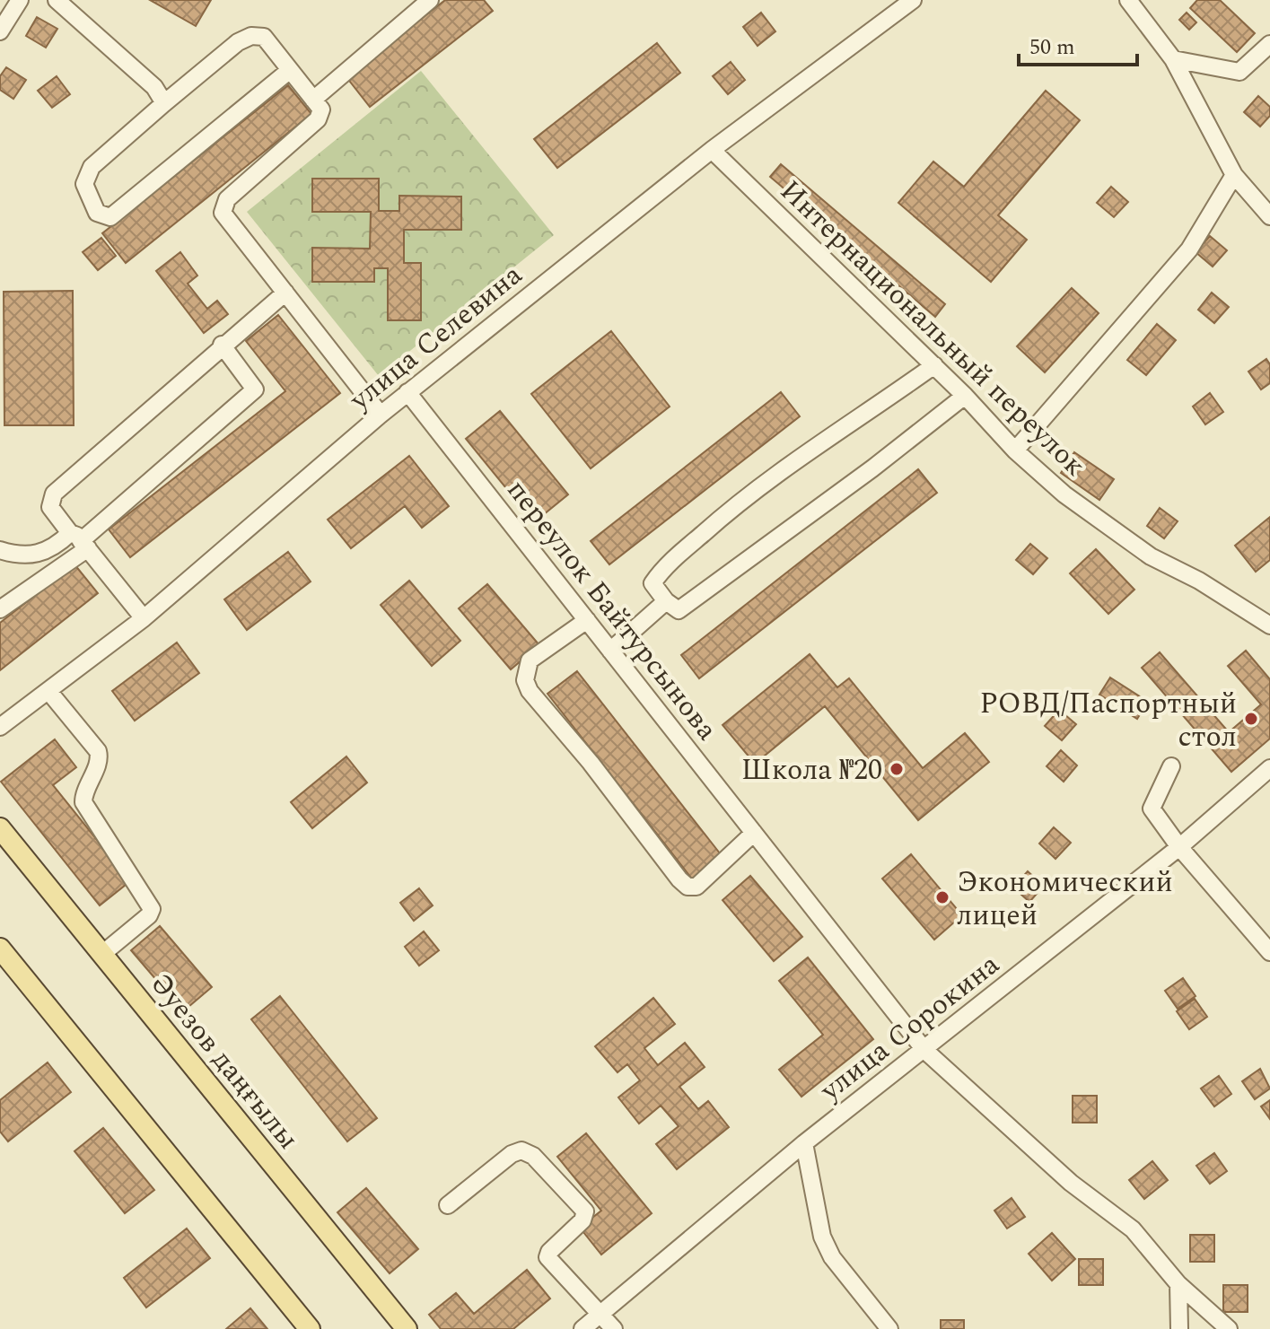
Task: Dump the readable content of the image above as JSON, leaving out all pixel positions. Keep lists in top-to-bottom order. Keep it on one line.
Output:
{"streets":{"main road":["Әуезов даңғылы"],"street":["Интернациональный переулок","улица Селевина","переулок Байтурсынова","улица Сорокина"]},"crossings":[["Интернациональный переулок","улица Селевина"],["улица Селевина","переулок Байтурсынова"],["переулок Байтурсынова","улица Сорокина"]],"places":["РОВД/Паспортный стол","Школа №20","Экономический лицей"],"scale_bar":"50 m"}
